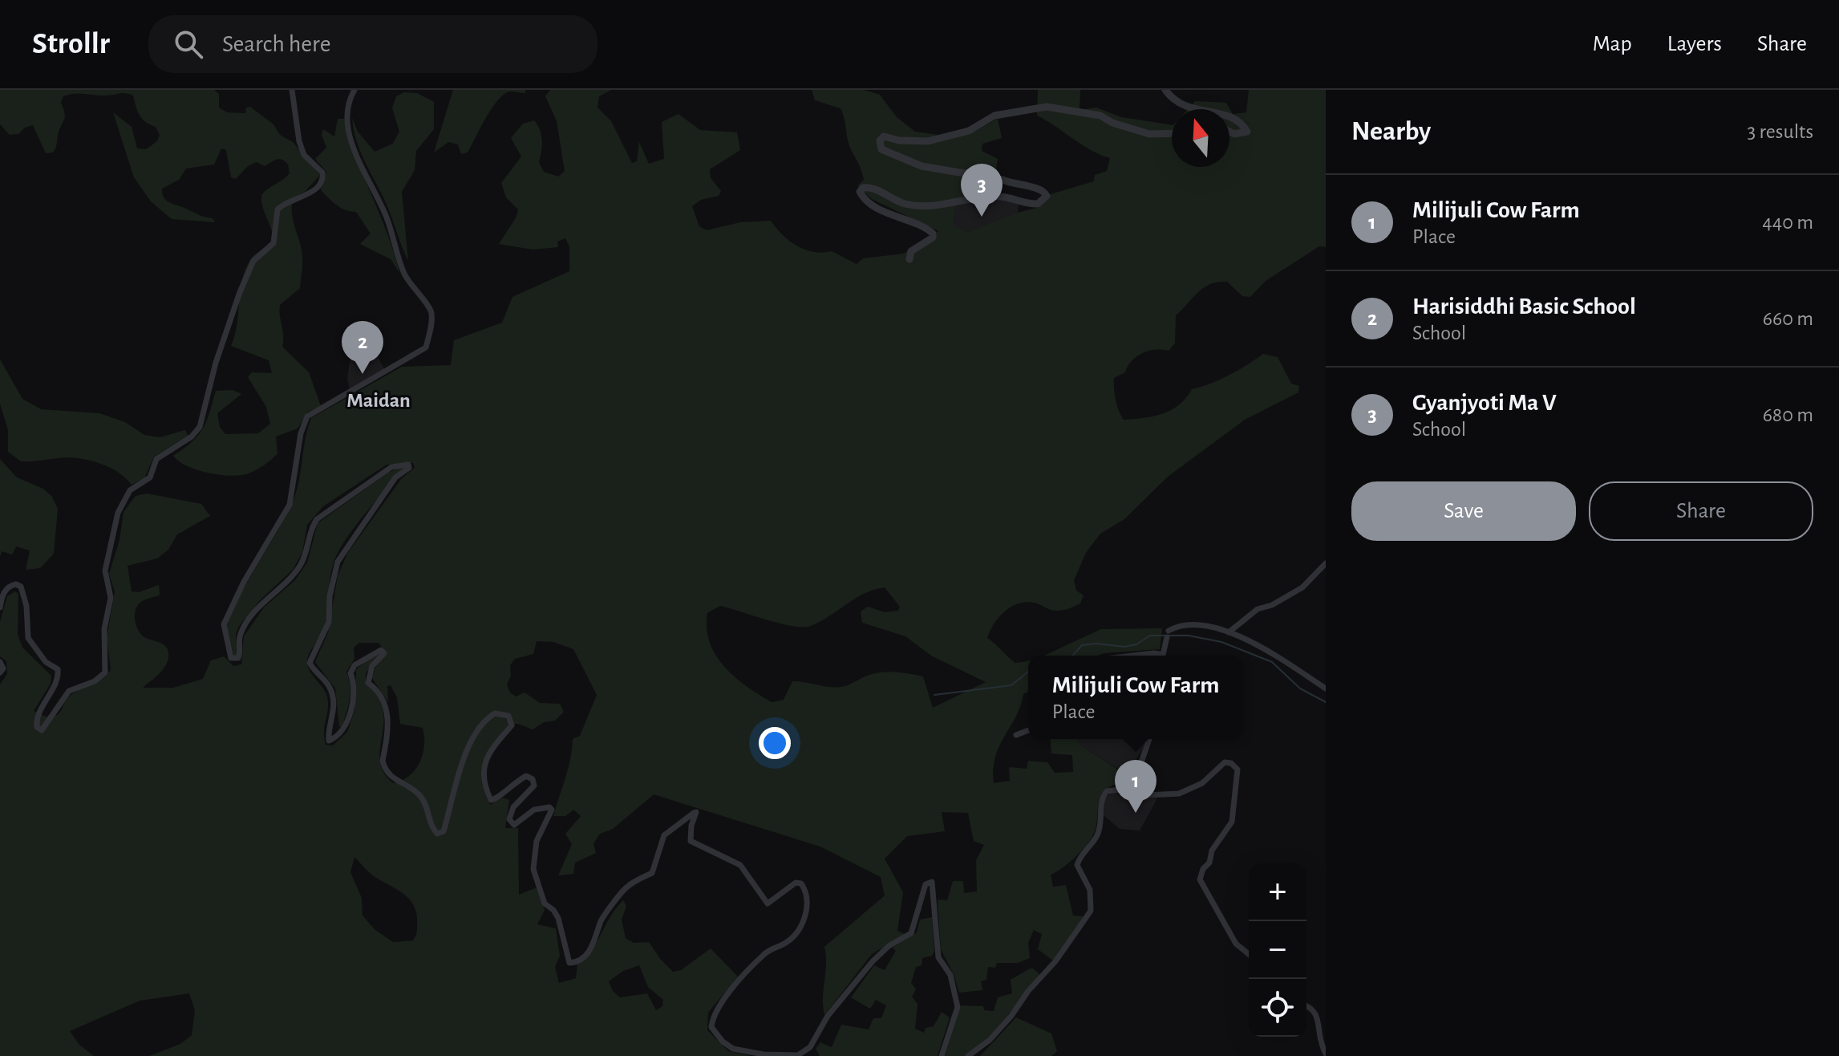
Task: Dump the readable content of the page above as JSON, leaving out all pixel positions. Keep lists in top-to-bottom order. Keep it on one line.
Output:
{"districts":["Maidan"],"north":"top","page":{"header":"Strollr","search":"Search here","nav":["Map","Layers","Share"],"heading":["Nearby","3 results"],"pins":["3","2","1"],"list":[{"mark":"1","name":"Milijuli Cow Farm","note":"Place","value":"440 m"},{"mark":"2","name":"Harisiddhi Basic School","note":"School","value":"660 m"},{"mark":"3","name":"Gyanjyoti Ma V","note":"School","value":"680 m"}],"buttons":["Save","Share"],"popup":["Milijuli Cow Farm","Place"],"map_buttons":["+","−"]}}
